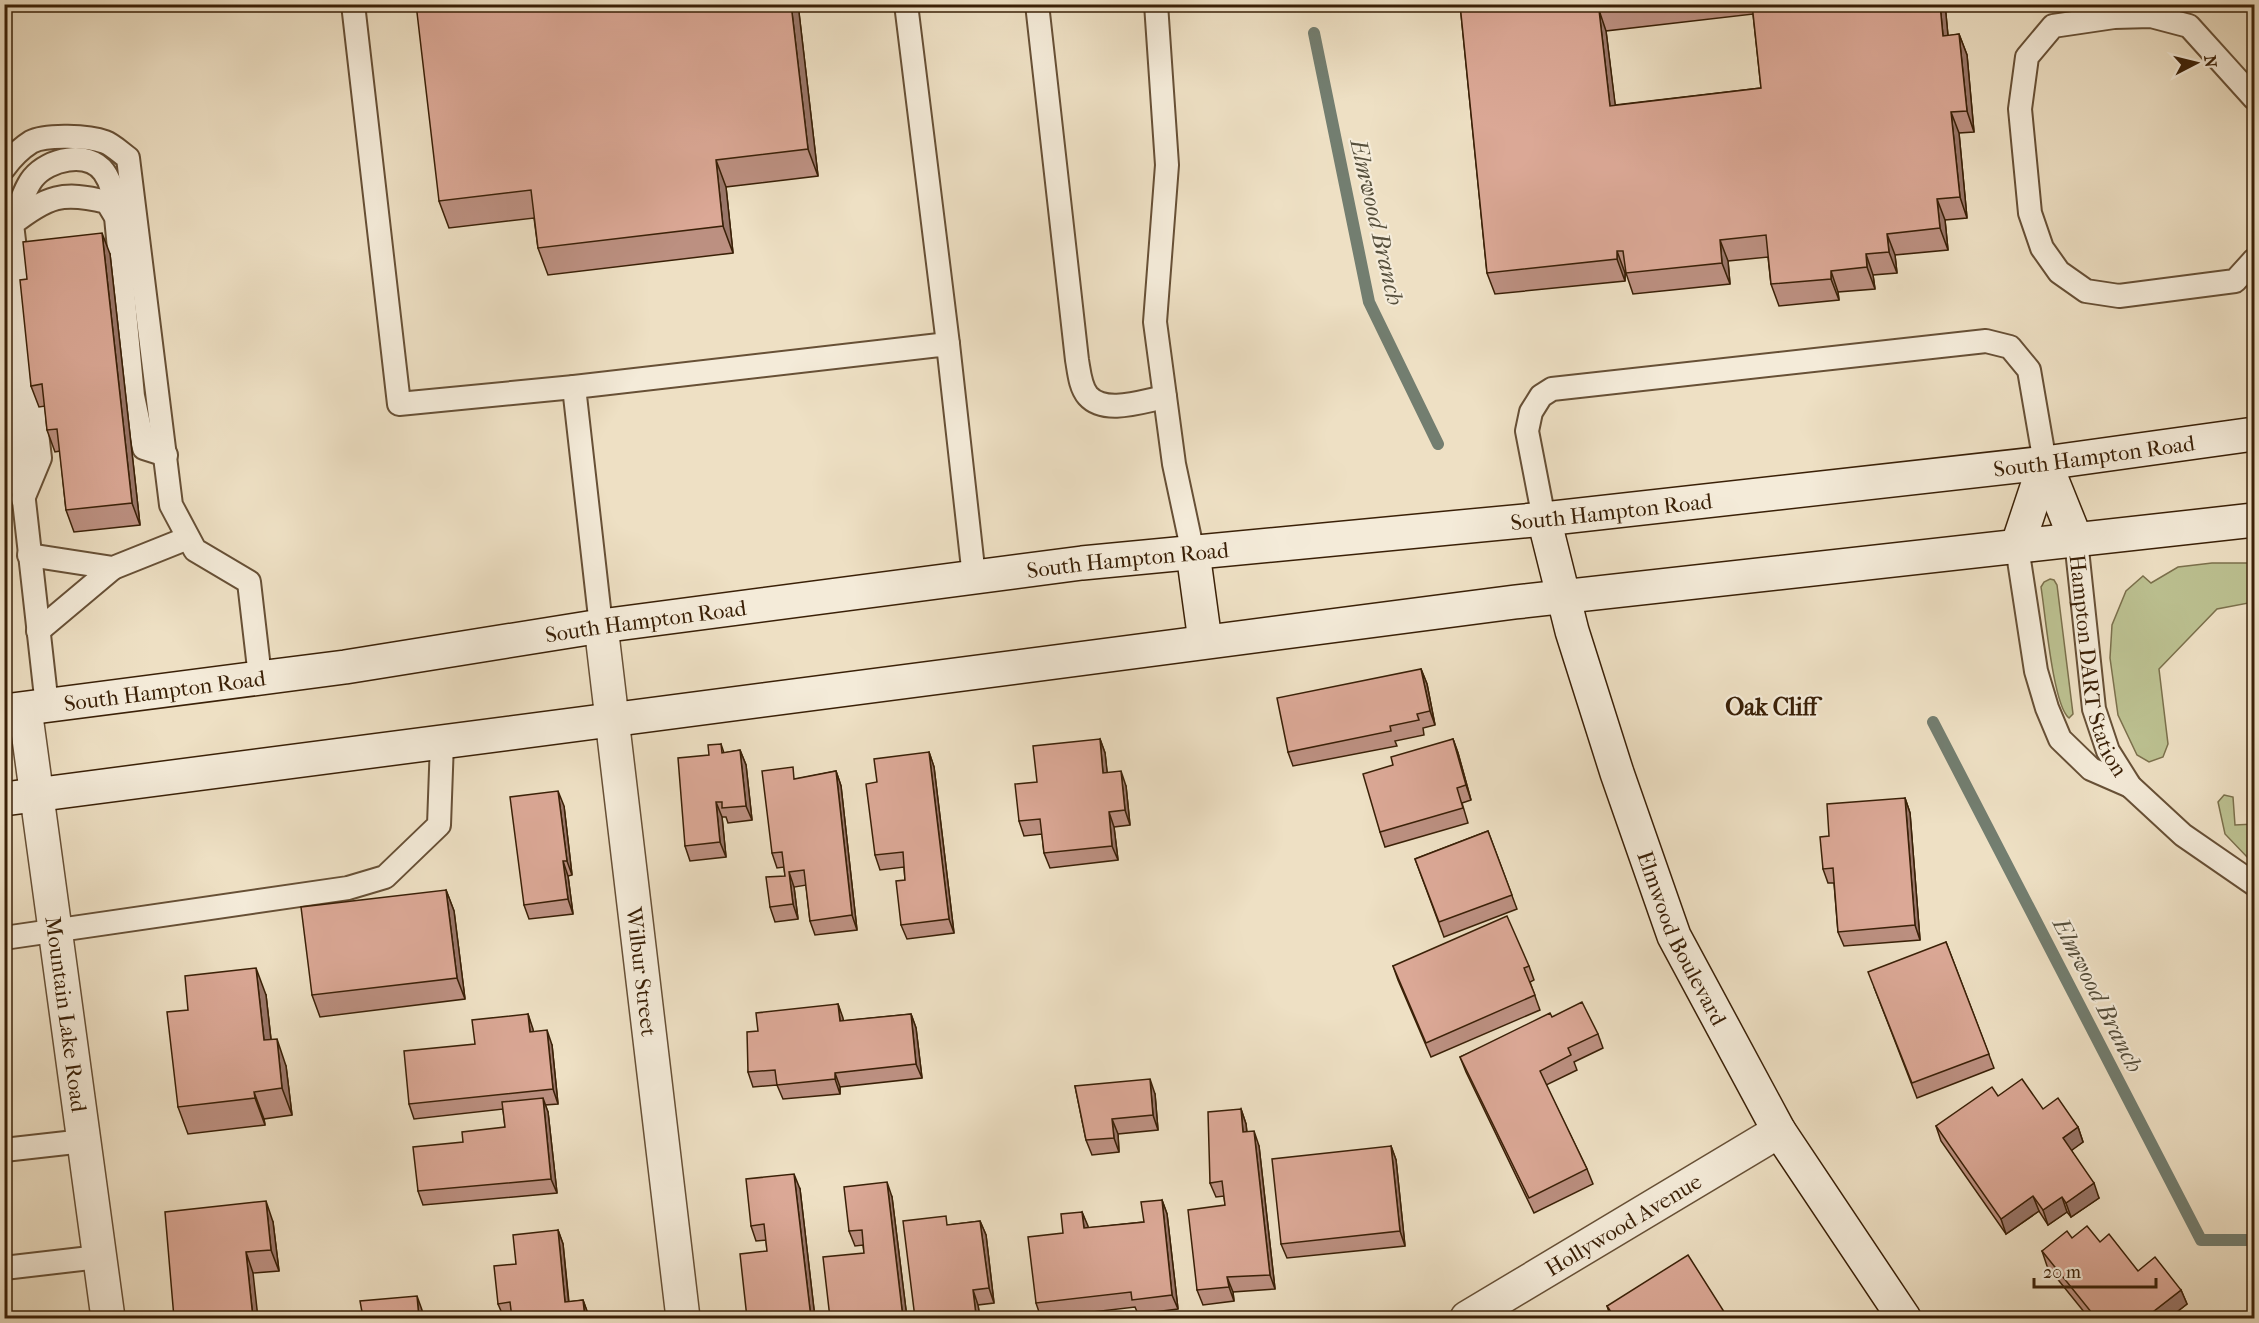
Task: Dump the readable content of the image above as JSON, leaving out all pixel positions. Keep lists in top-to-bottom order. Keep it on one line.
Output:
{"streets":{"main road":["South Hampton Road","Elmwood Boulevard","Wilbur Street","Mountain Lake Road","Hollywood Avenue"],"lane":["Hampton DART Station"]},"crossings":[["South Hampton Road","Elmwood Boulevard"],["South Hampton Road","Wilbur Street"],["South Hampton Road","Mountain Lake Road"],["Elmwood Boulevard","Hollywood Avenue"]],"districts":["Oak Cliff"],"water":["Elmwood Branch"],"scale_bar":"20 m","north":"right"}
